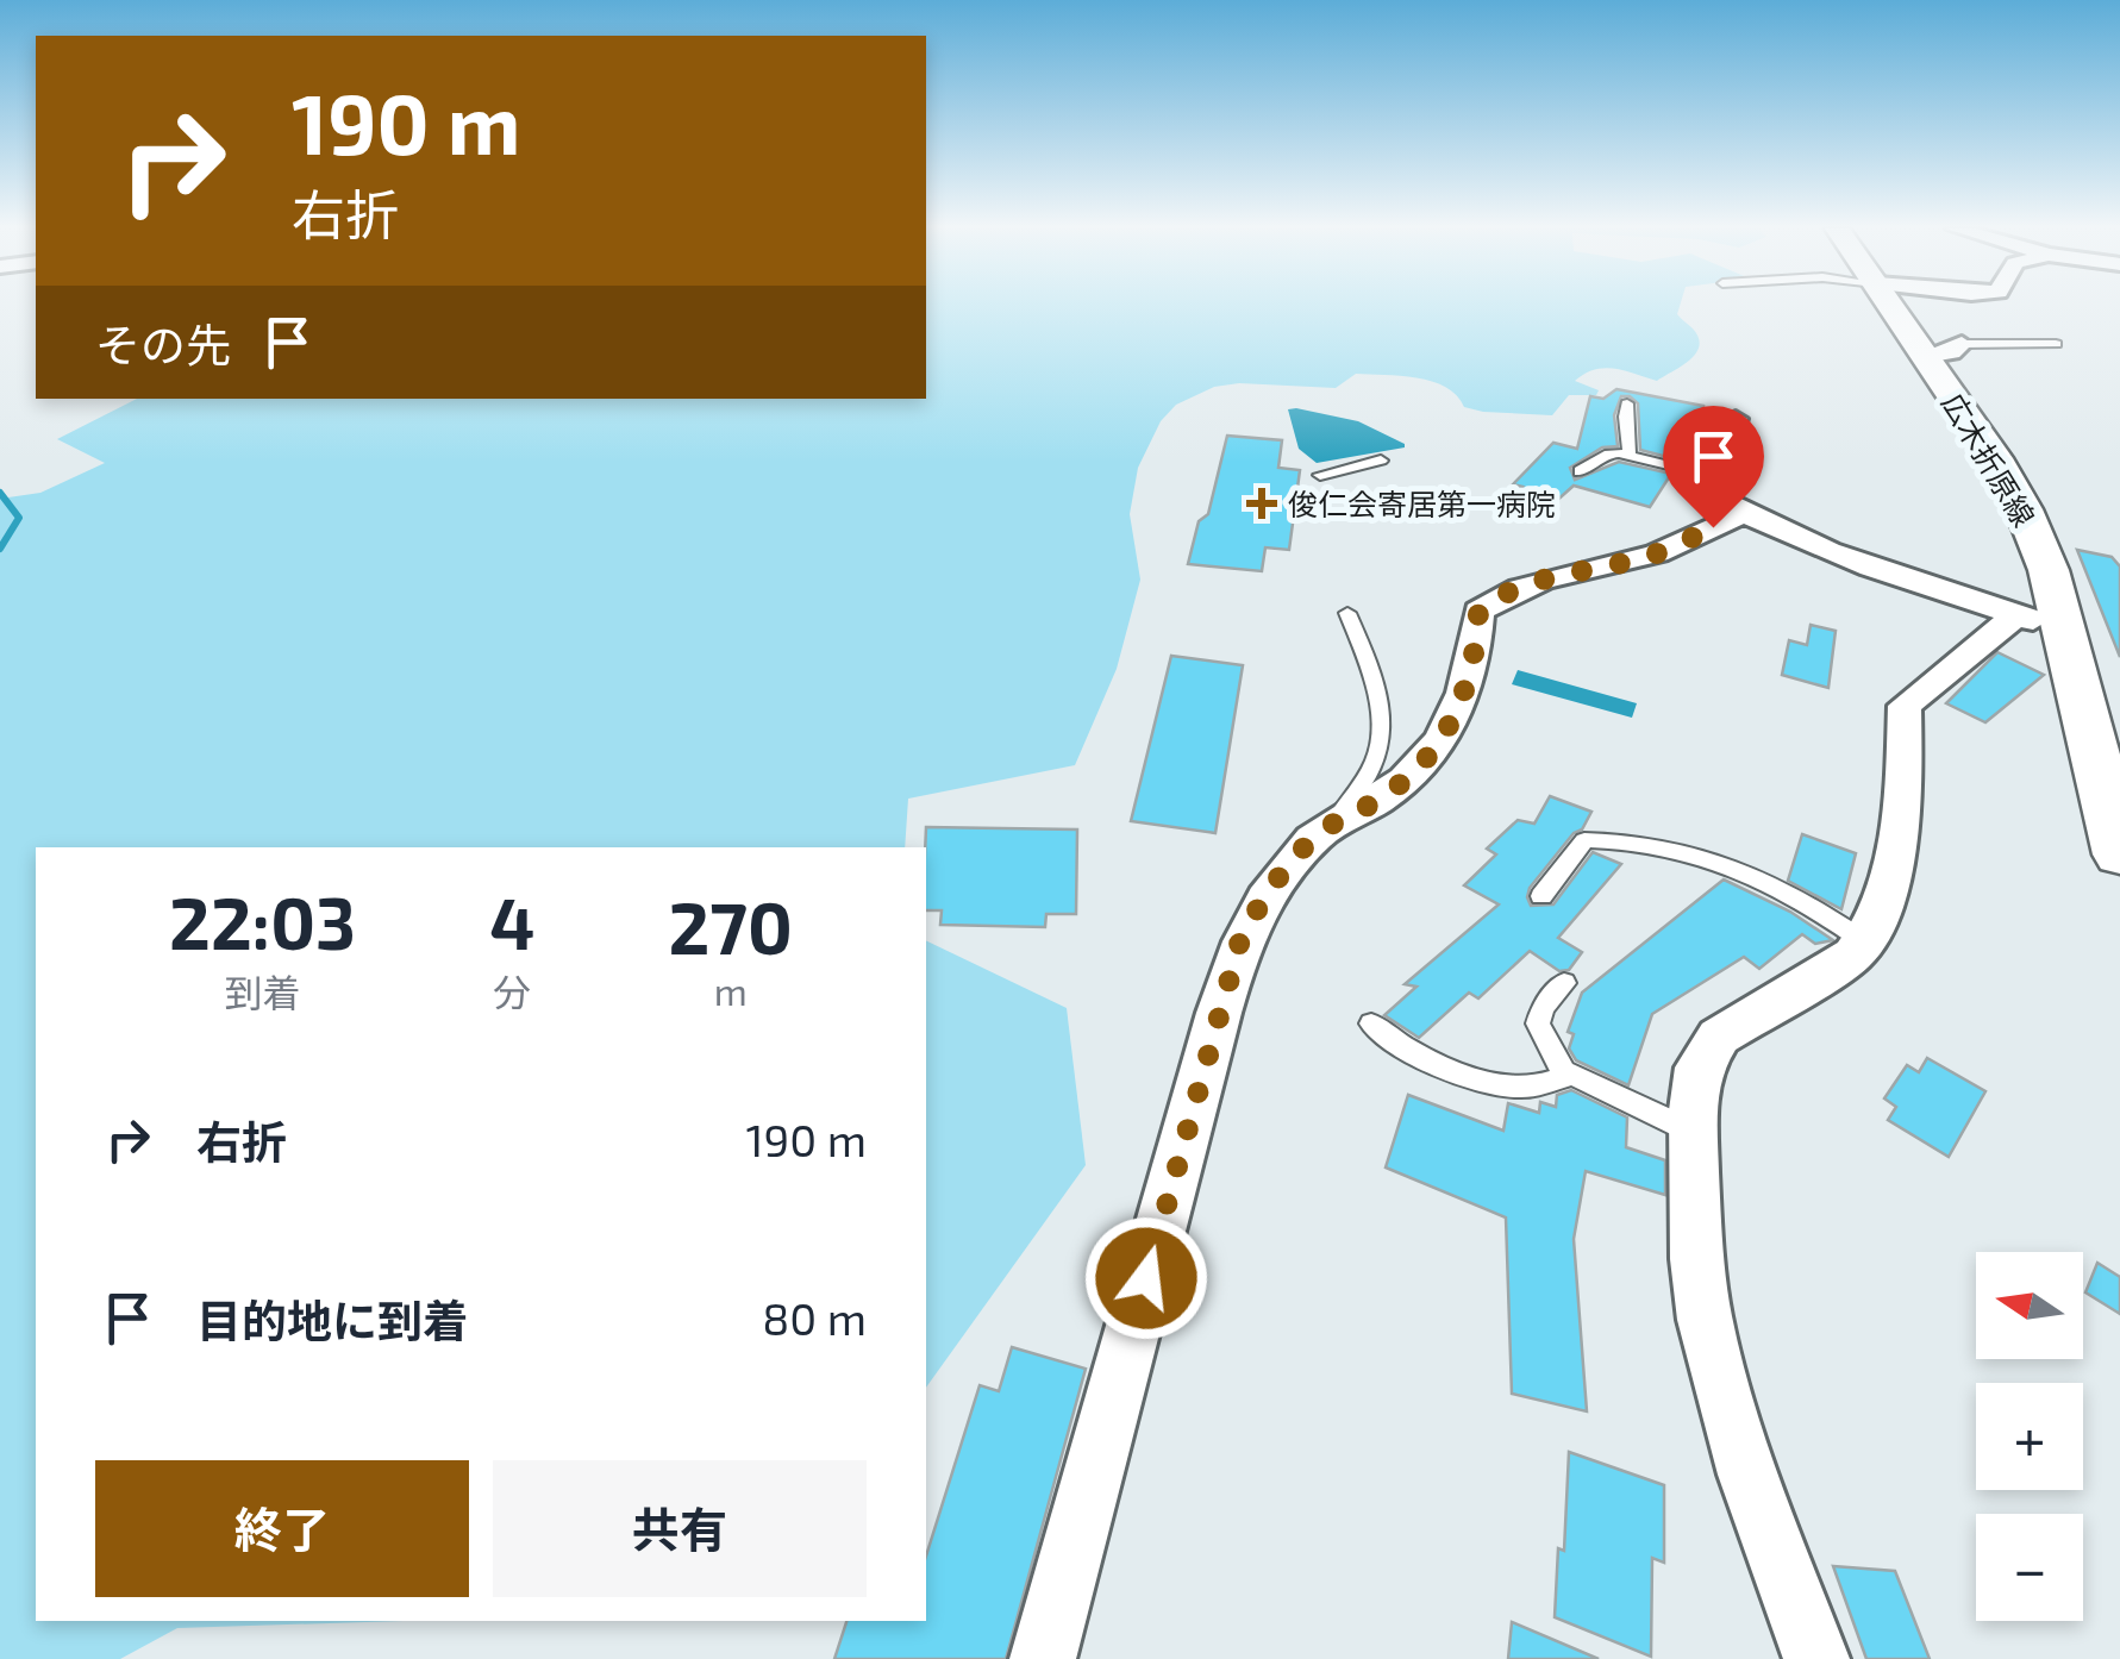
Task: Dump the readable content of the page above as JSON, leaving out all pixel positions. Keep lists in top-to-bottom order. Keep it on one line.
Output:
{"streets":{"main road":["広木折原線"]},"places":{"health":["俊仁会寄居第一病院"]},"north":"left","page":{"turn":["190 m","右折"],"then":"その先","eta":["22:03","到着","4","分","270","m"],"list":[{"name":"右折","value":"190 m"},{"name":"目的地に到着","value":"80 m"}],"map_buttons":["+","−"],"buttons":["終了","共有"]}}
